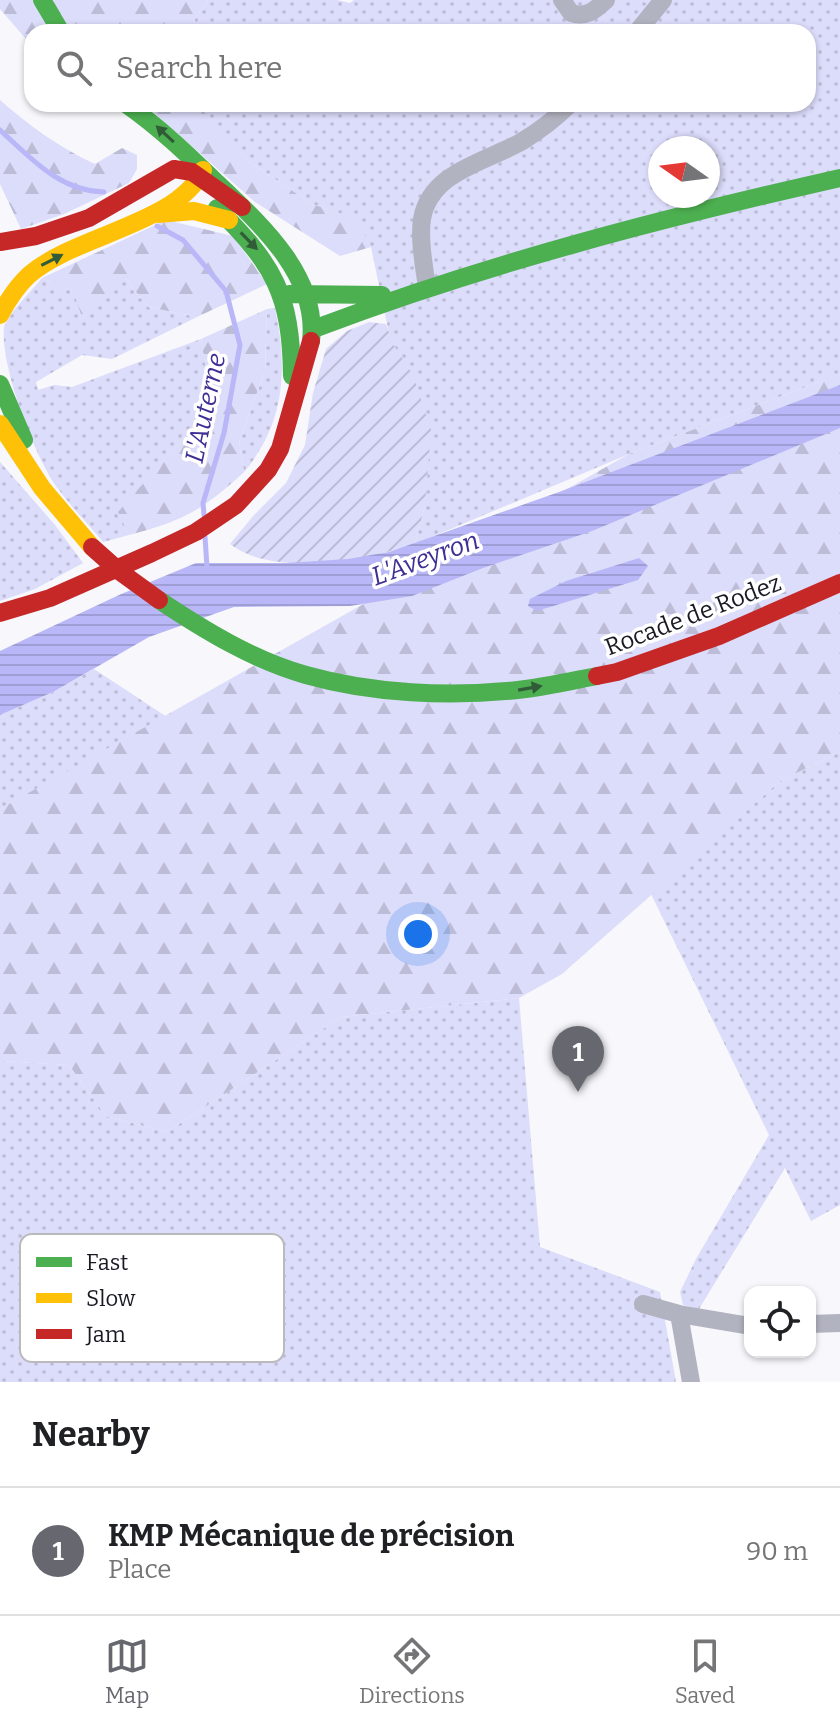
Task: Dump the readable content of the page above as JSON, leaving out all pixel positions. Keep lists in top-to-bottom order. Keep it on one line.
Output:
{"streets":{"main road":["Rocade de Rodez"]},"water":["L'Auterne","L'Aveyron"],"legend":["Fast","Slow","Jam"],"north":"left","page":{"search":"Search here","pins":"1","heading":"Nearby","list":[{"mark":"1","name":"KMP Mécanique de précision","note":"Place","value":"90 m"}],"nav":["Map","Directions","Saved"]}}
